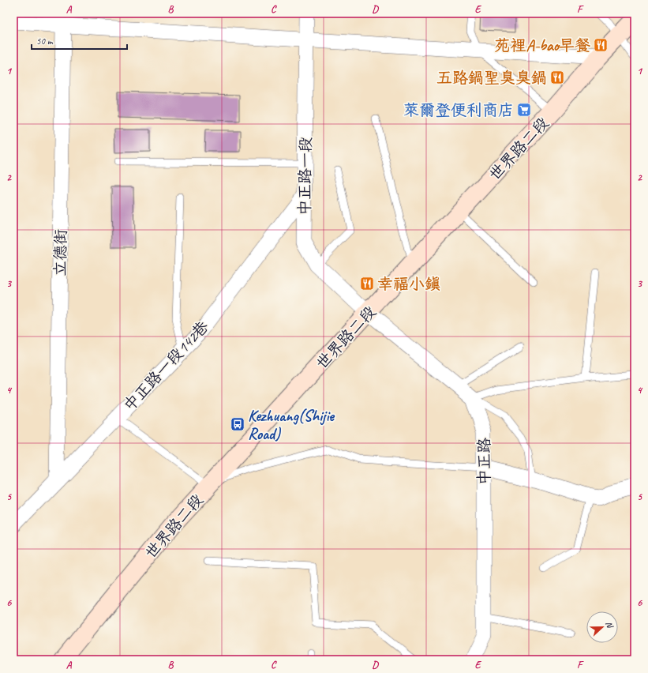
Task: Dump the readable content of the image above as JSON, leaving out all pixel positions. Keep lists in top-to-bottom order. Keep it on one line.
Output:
{"streets":{"main road":["世界路二段"],"street":["中正路一段","立德街","中正路一段142巷","中正路"]},"crossings":[["世界路二段","中正路一段"],["世界路二段","中正路"],["中正路一段","中正路一段142巷"],["中正路一段","中正路"],["立德街","中正路一段142巷"]],"places":{"restaurant":["苑裡A-bao早餐","五路鍋聖臭臭鍋","幸福小鎮"],"supermarket":["萊爾登便利商店"],"bus stop":["Kezhuang(Shijie Road)"]},"scale_bar":"50 m","north":"right","grid":{"columns":["A","B","C","D","E","F"],"rows":["1","2","3","4","5","6"]}}
